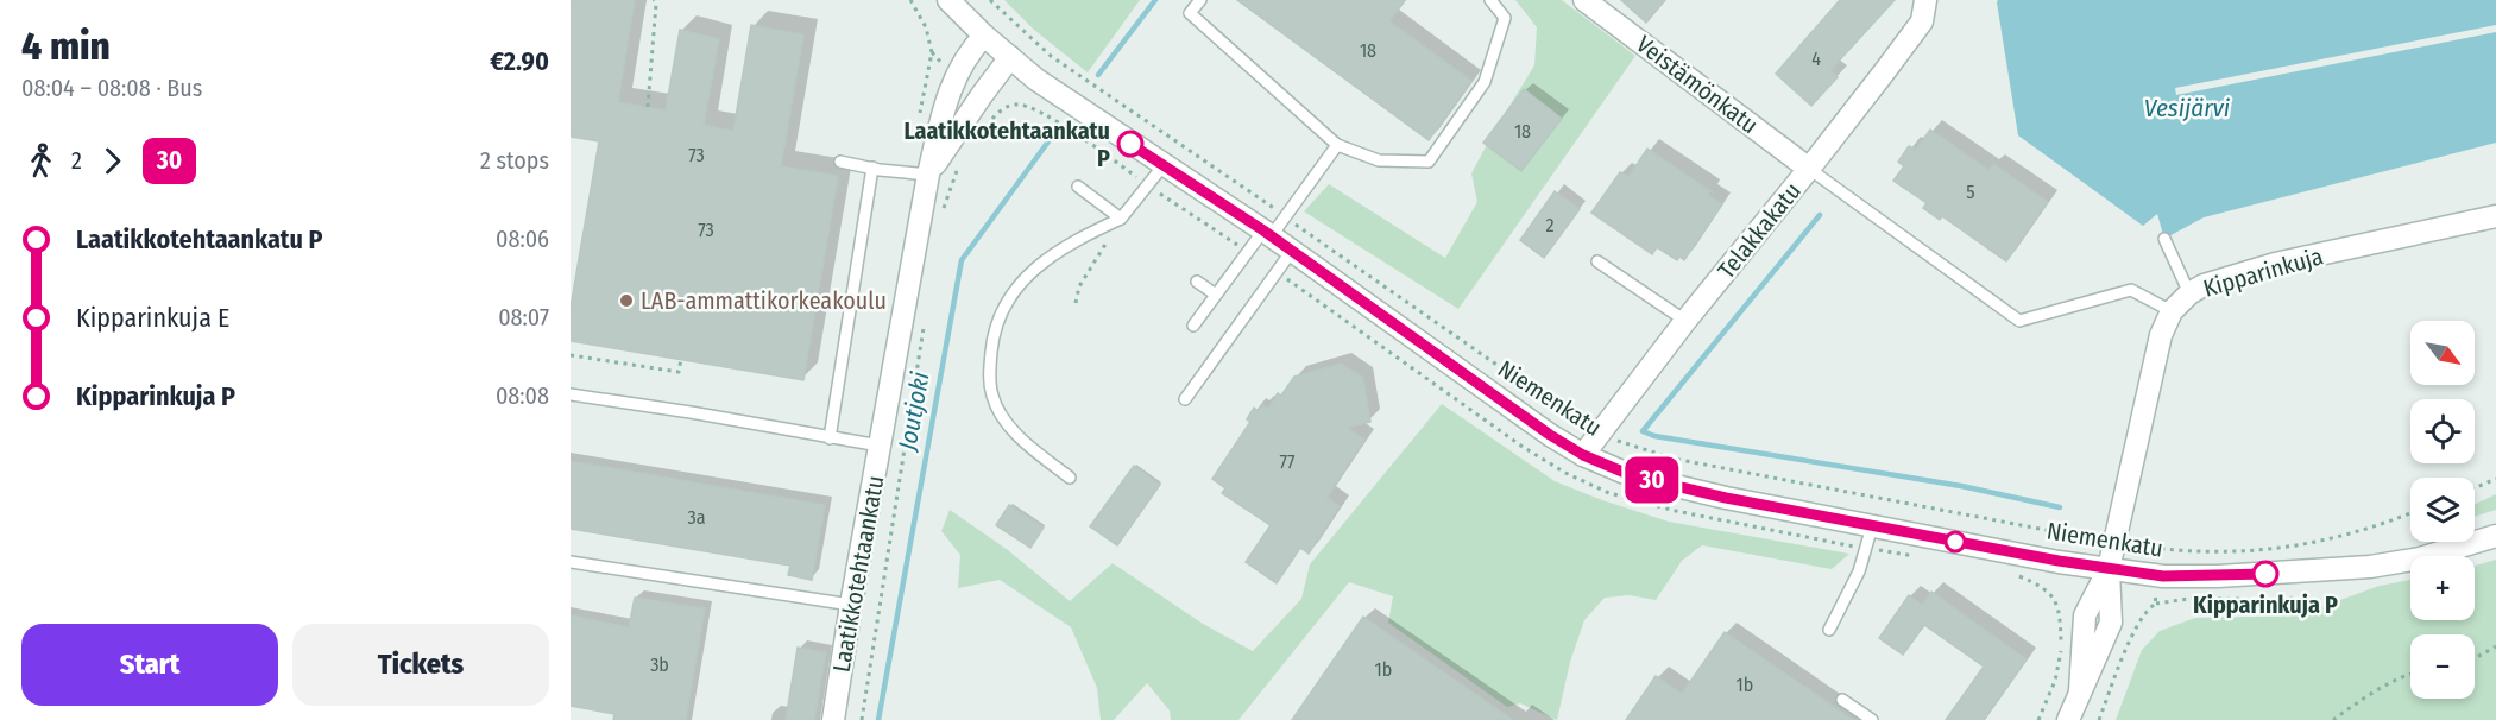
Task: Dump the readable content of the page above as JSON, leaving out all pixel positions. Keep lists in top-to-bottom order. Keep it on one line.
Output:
{"streets":{"street":["Veistämönkatu","Telakkakatu","Kipparinkuja","Niemenkatu","Laatikkotehtaankatu"]},"crossings":[["Veistämönkatu","Telakkakatu"],["Telakkakatu","Niemenkatu"],["Kipparinkuja","Niemenkatu"],["Niemenkatu","Laatikkotehtaankatu"]],"water":["Vesijärvi","Joutjoki"],"places":["Laatikkotehtaankatu P","LAB-ammattikorkeakoulu","Kipparinkuja P"],"lines":["bus line 30"],"house_numbers":["18","4","18","73","5","2","73","77","3a","3b","1b","1b"],"north":"bottom right","page":{"heading":["4 min","08:04 – 08:08 · Bus","€2.90"],"on_map":"30","legs":["2","30","2 stops"],"list":[{"name":"Laatikkotehtaankatu P","value":"08:06"},{"name":"Kipparinkuja E","value":"08:07"},{"name":"Kipparinkuja P","value":"08:08"}],"map_buttons":["+","−"],"buttons":["Start","Tickets"]}}
